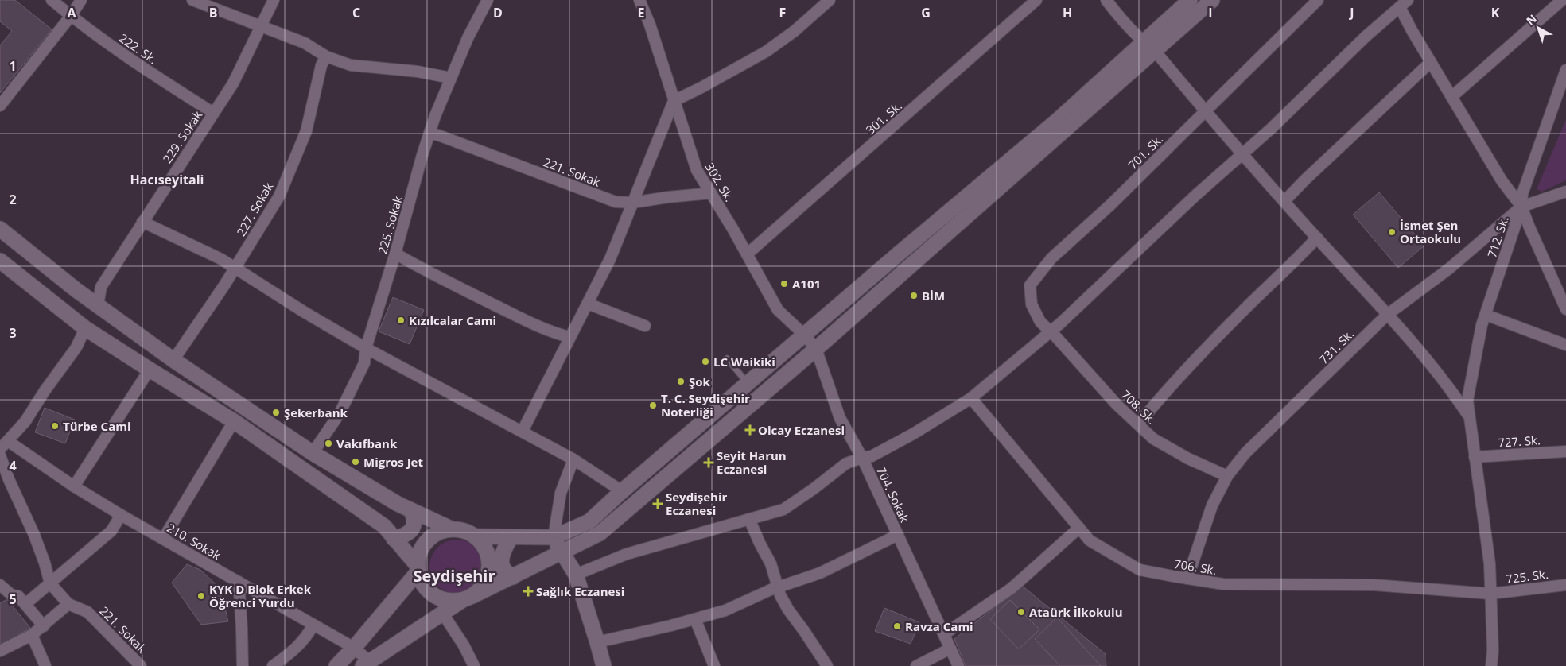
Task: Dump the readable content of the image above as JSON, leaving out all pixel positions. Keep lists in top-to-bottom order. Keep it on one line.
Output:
{"streets":{"street":["222. Sk.","301. Sk.","229. Sokak","701. Sk.","221. Sokak","302. Sk.","227. Sokak","225. Sokak","712. Sk.","731. Sk.","708. Sk.","727. Sk.","704. Sokak","210. Sokak","706. Sk.","725. Sk."]},"crossings":[["222. Sk.","229. Sokak"],["301. Sk.","302. Sk."],["701. Sk.","708. Sk."],["221. Sokak","302. Sk."],["221. Sokak","225. Sokak"],["302. Sk.","704. Sokak"],["712. Sk.","731. Sk."],["712. Sk.","727. Sk."],["712. Sk.","706. Sk."],["712. Sk.","725. Sk."],["731. Sk.","708. Sk."],["731. Sk.","706. Sk."],["706. Sk.","725. Sk."]],"districts":["Hacıseyitali","Seydişehir"],"places":{"other":["İsmet Şen Ortaokulu","A101","BİM","Kızılcalar Cami","LC Waikiki","Şok","T. C. Seydişehir Noterliği","Şekerbank","Türbe Cami","Vakıfbank","Migros Jet","KYK D Blok Erkek Öğrenci Yurdu","Ataürk İlkokulu","Ravza Cami"],"health":["Olcay Eczanesi","Seyit Harun Eczanesi","Seydişehir Eczanesi","Sağlık Eczanesi"]},"north":"top left","grid":{"columns":["A","B","C","D","E","F","G","H","I","J","K"],"rows":["1","2","3","4","5"]}}
